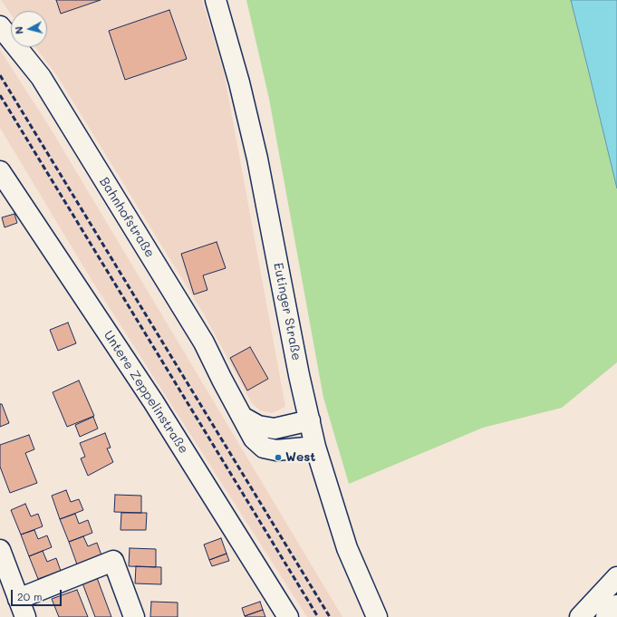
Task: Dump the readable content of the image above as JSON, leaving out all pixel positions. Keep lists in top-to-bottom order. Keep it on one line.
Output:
{"streets":{"main road":["Bahnhofstraße","Eutinger Straße","Untere Zeppelinstraße"]},"crossings":[["Bahnhofstraße","Eutinger Straße"]],"places":["West"],"scale_bar":"20 m","north":"left"}
